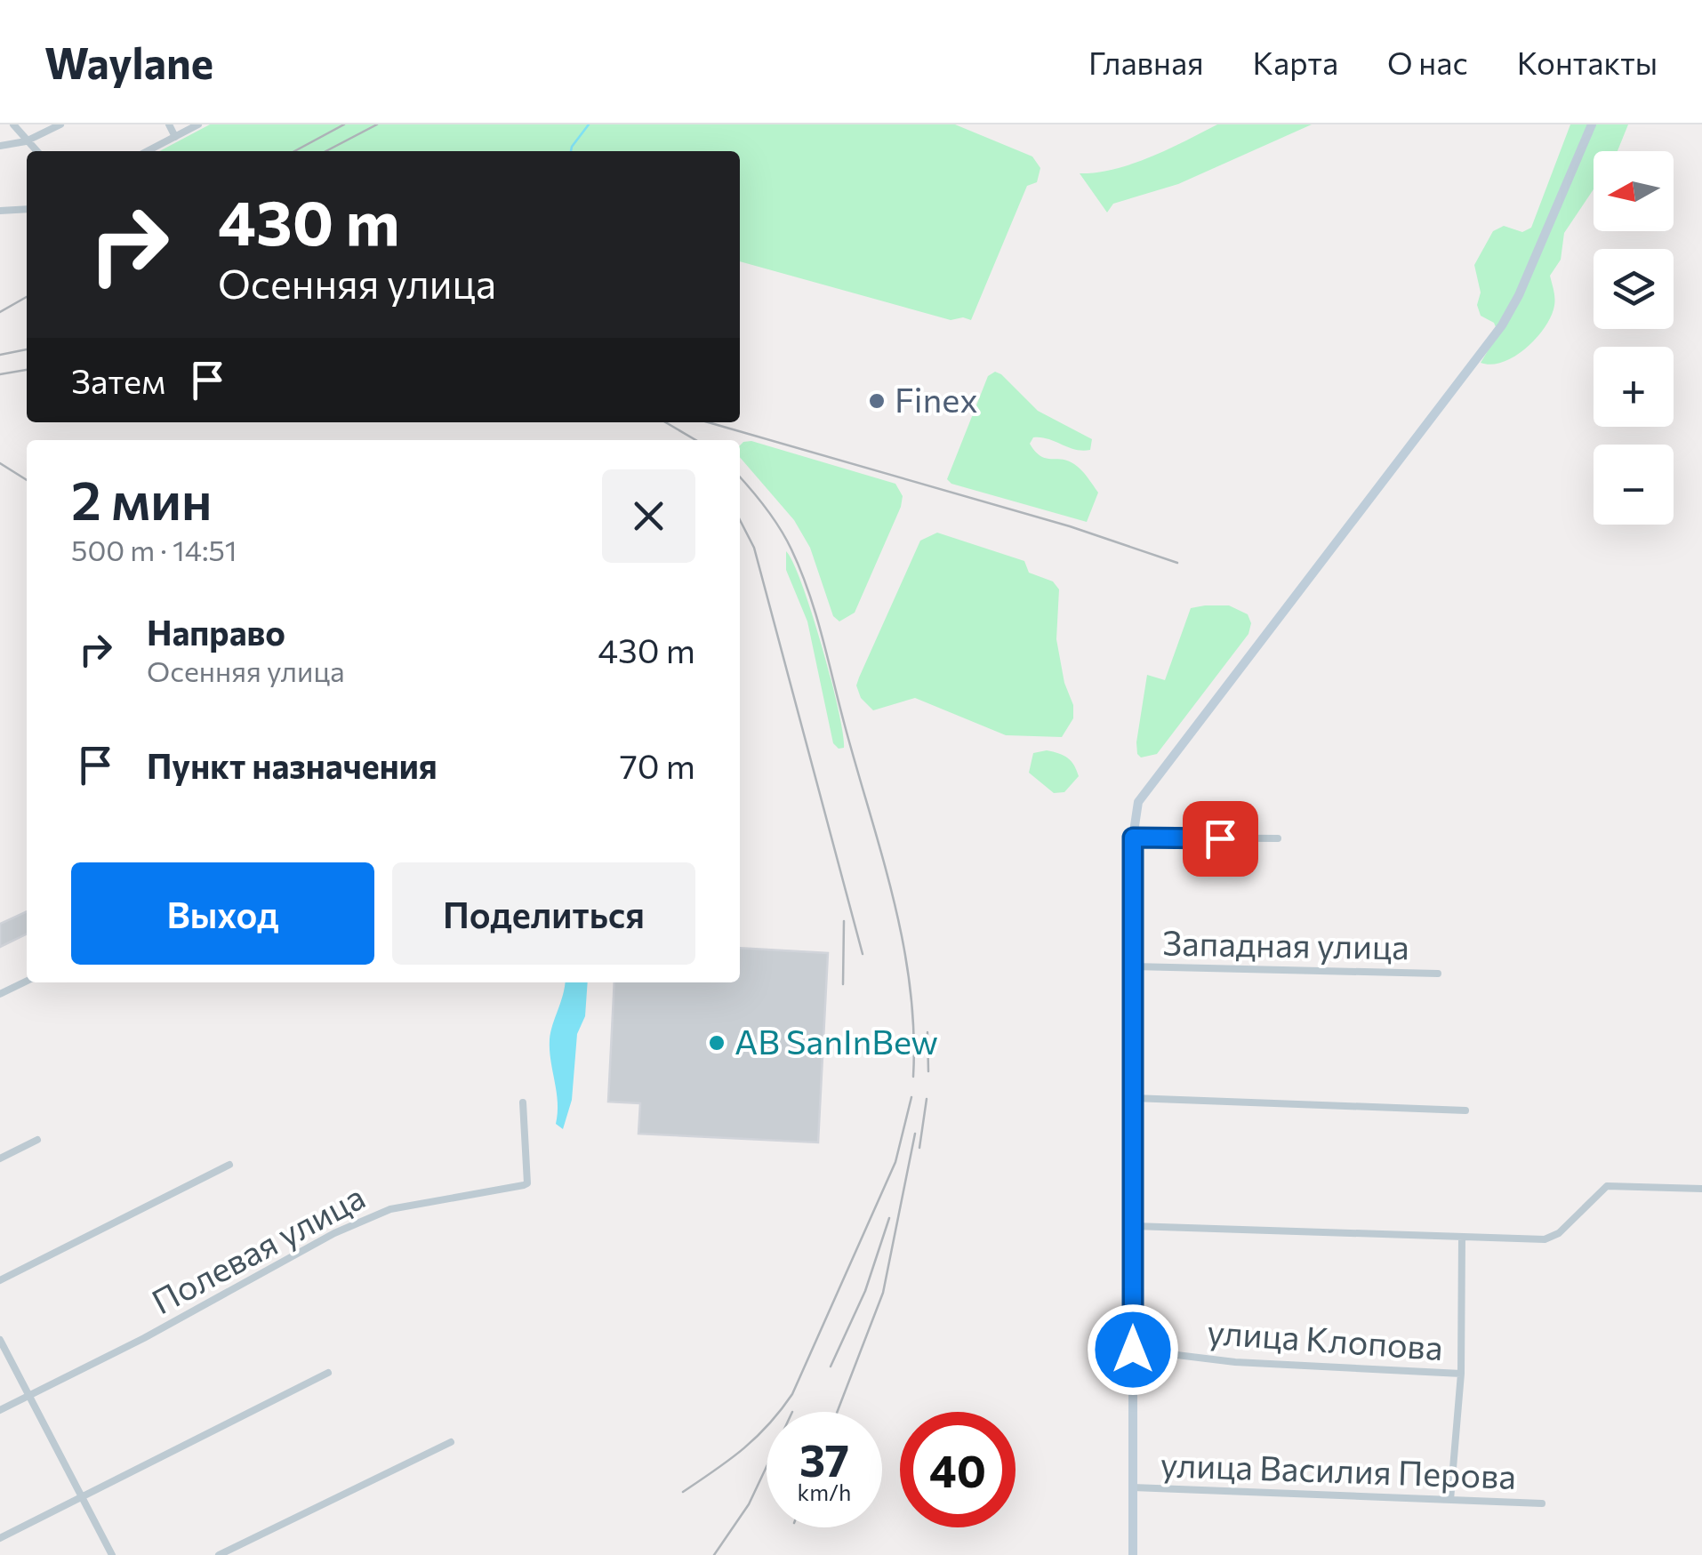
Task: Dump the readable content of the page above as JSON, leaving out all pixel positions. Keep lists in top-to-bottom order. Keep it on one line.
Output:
{"streets":{"street":["Западная улица","Полевая улица","улица Клопова","улица Василия Перова"]},"places":["Finex","AB SanInBew"],"north":"left","page":{"header":"Waylane","nav":["Главная","Карта","О нас","Контакты"],"map_buttons":["+","−"],"turn":["430 m","Осенняя улица"],"then":"Затем","heading":["2 мин","500 m · 14:51"],"list":[{"name":"Направо","note":"Осенняя улица","value":"430 m"},{"name":"Пункт назначения","value":"70 m"}],"buttons":["Выход","Поделиться"],"speed":"37 km/h","limit":"40"}}
